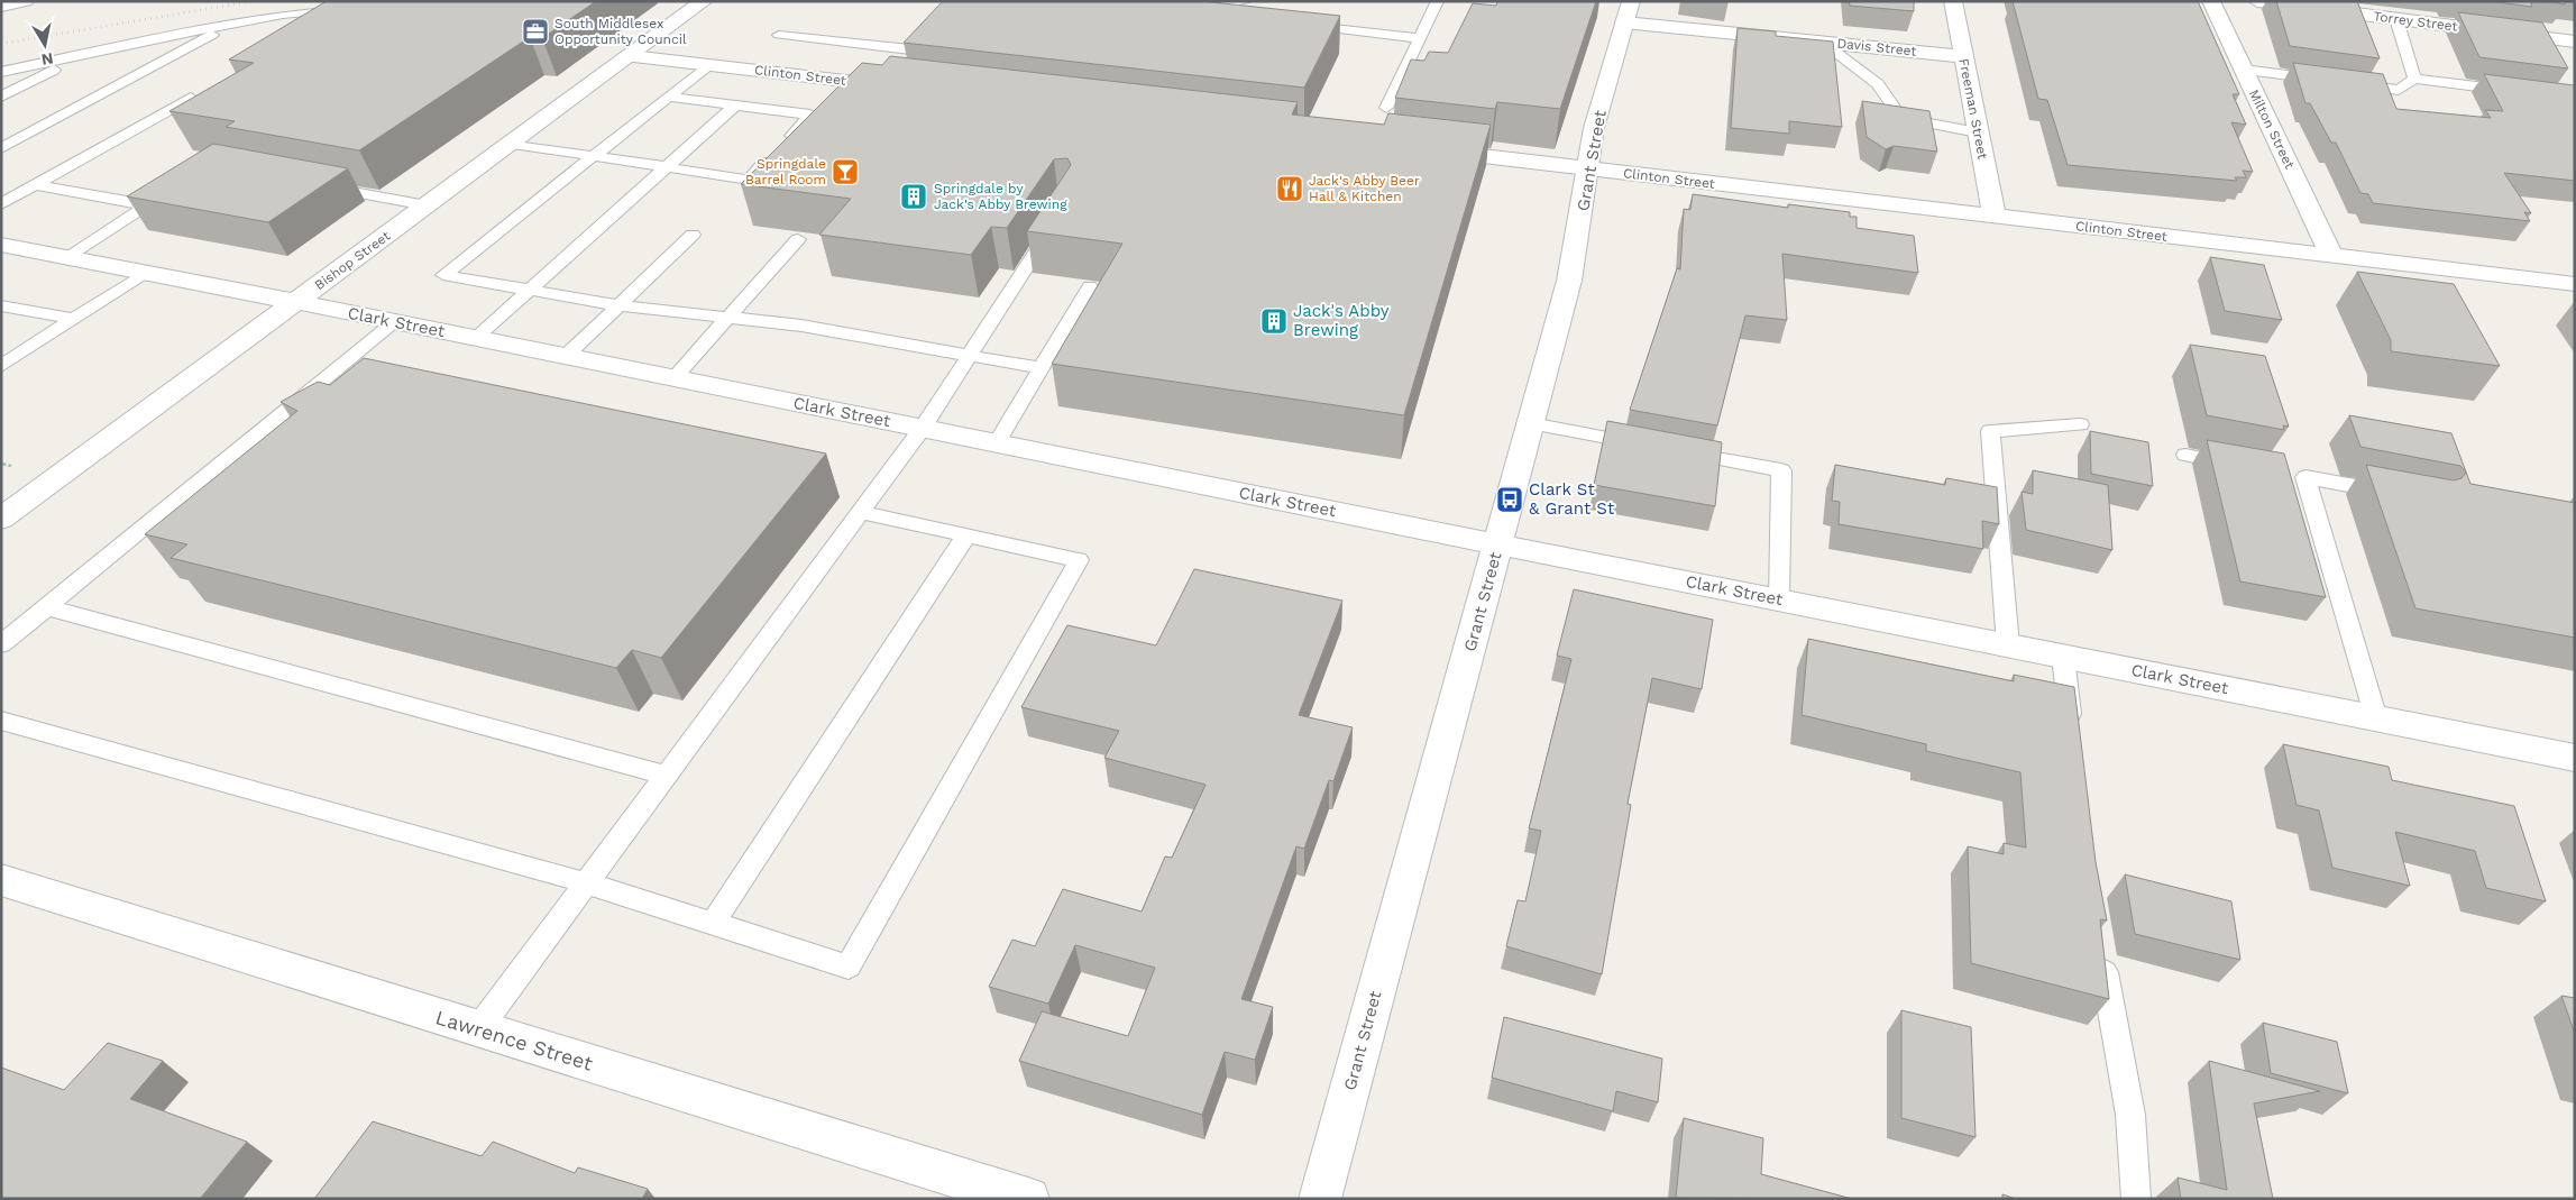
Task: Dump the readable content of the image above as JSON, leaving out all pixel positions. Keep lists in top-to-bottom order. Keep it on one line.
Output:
{"streets":{"street":["Torrey Street","Davis Street","Clinton Street","Freeman Street","Milton Street","Grant Street","Bishop Street","Clark Street","Lawrence Street"]},"crossings":[["Davis Street","Freeman Street"],["Davis Street","Grant Street"],["Clinton Street","Freeman Street"],["Clinton Street","Milton Street"],["Clinton Street","Grant Street"],["Clinton Street","Bishop Street"],["Grant Street","Clark Street"],["Bishop Street","Clark Street"]],"places":{"office":["South Middlesex Opportunity Council"],"bar":["Springdale Barrel Room"],"restaurant":["Jack's Abby Beer Hall & Kitchen"],"building":["Springdale by Jack's Abby Brewing","Jack's Abby Brewing"],"bus stop":["Clark St & Grant St"]},"north":"bottom"}
